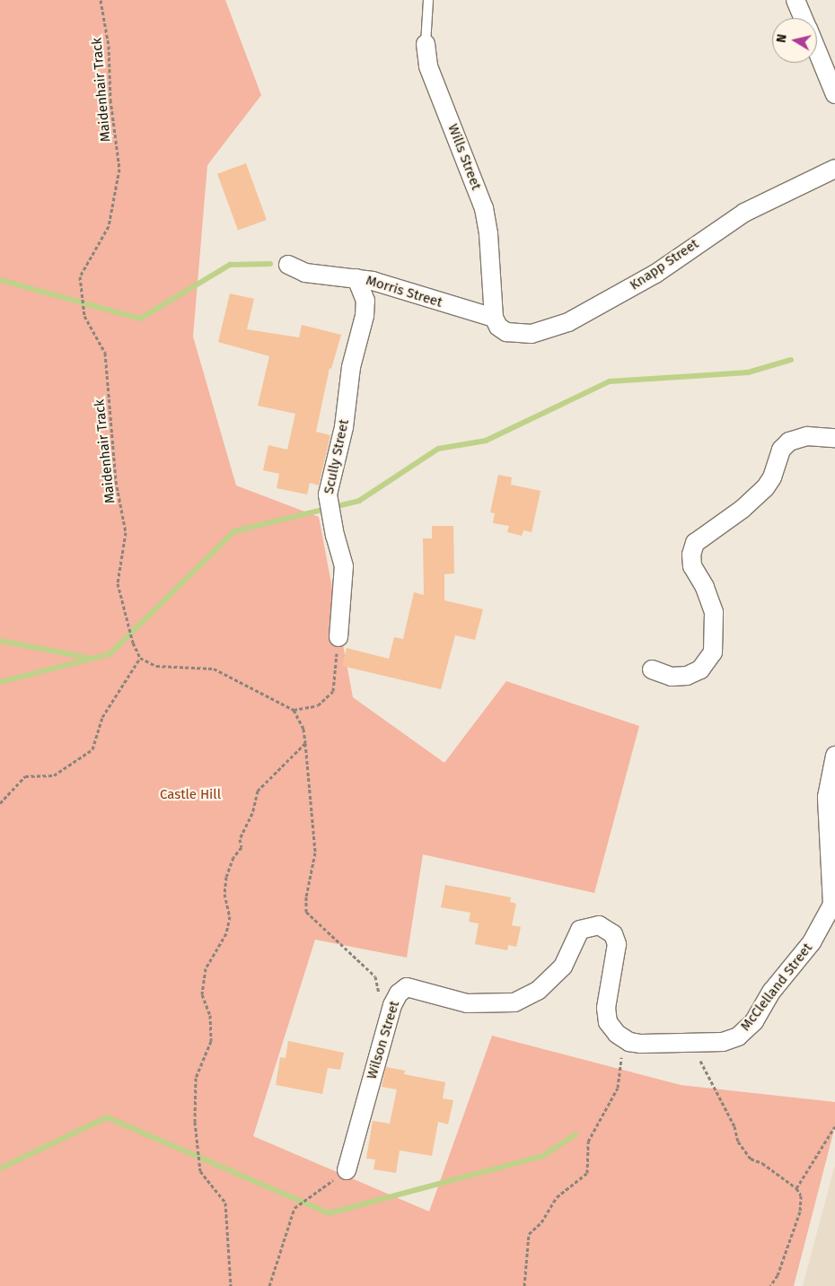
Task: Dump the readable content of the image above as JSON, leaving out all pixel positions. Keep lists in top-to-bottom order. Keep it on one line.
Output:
{"streets":{"street":["Wills Street","Knapp Street","Morris Street","Scully Street","McClelland Street","Wilson Street"],"path":["Maidenhair Track"]},"crossings":[["Wills Street","Knapp Street"],["Wills Street","Morris Street"],["Knapp Street","Morris Street"],["Morris Street","Scully Street"]],"parks":["Castle Hill"],"north":"left"}
